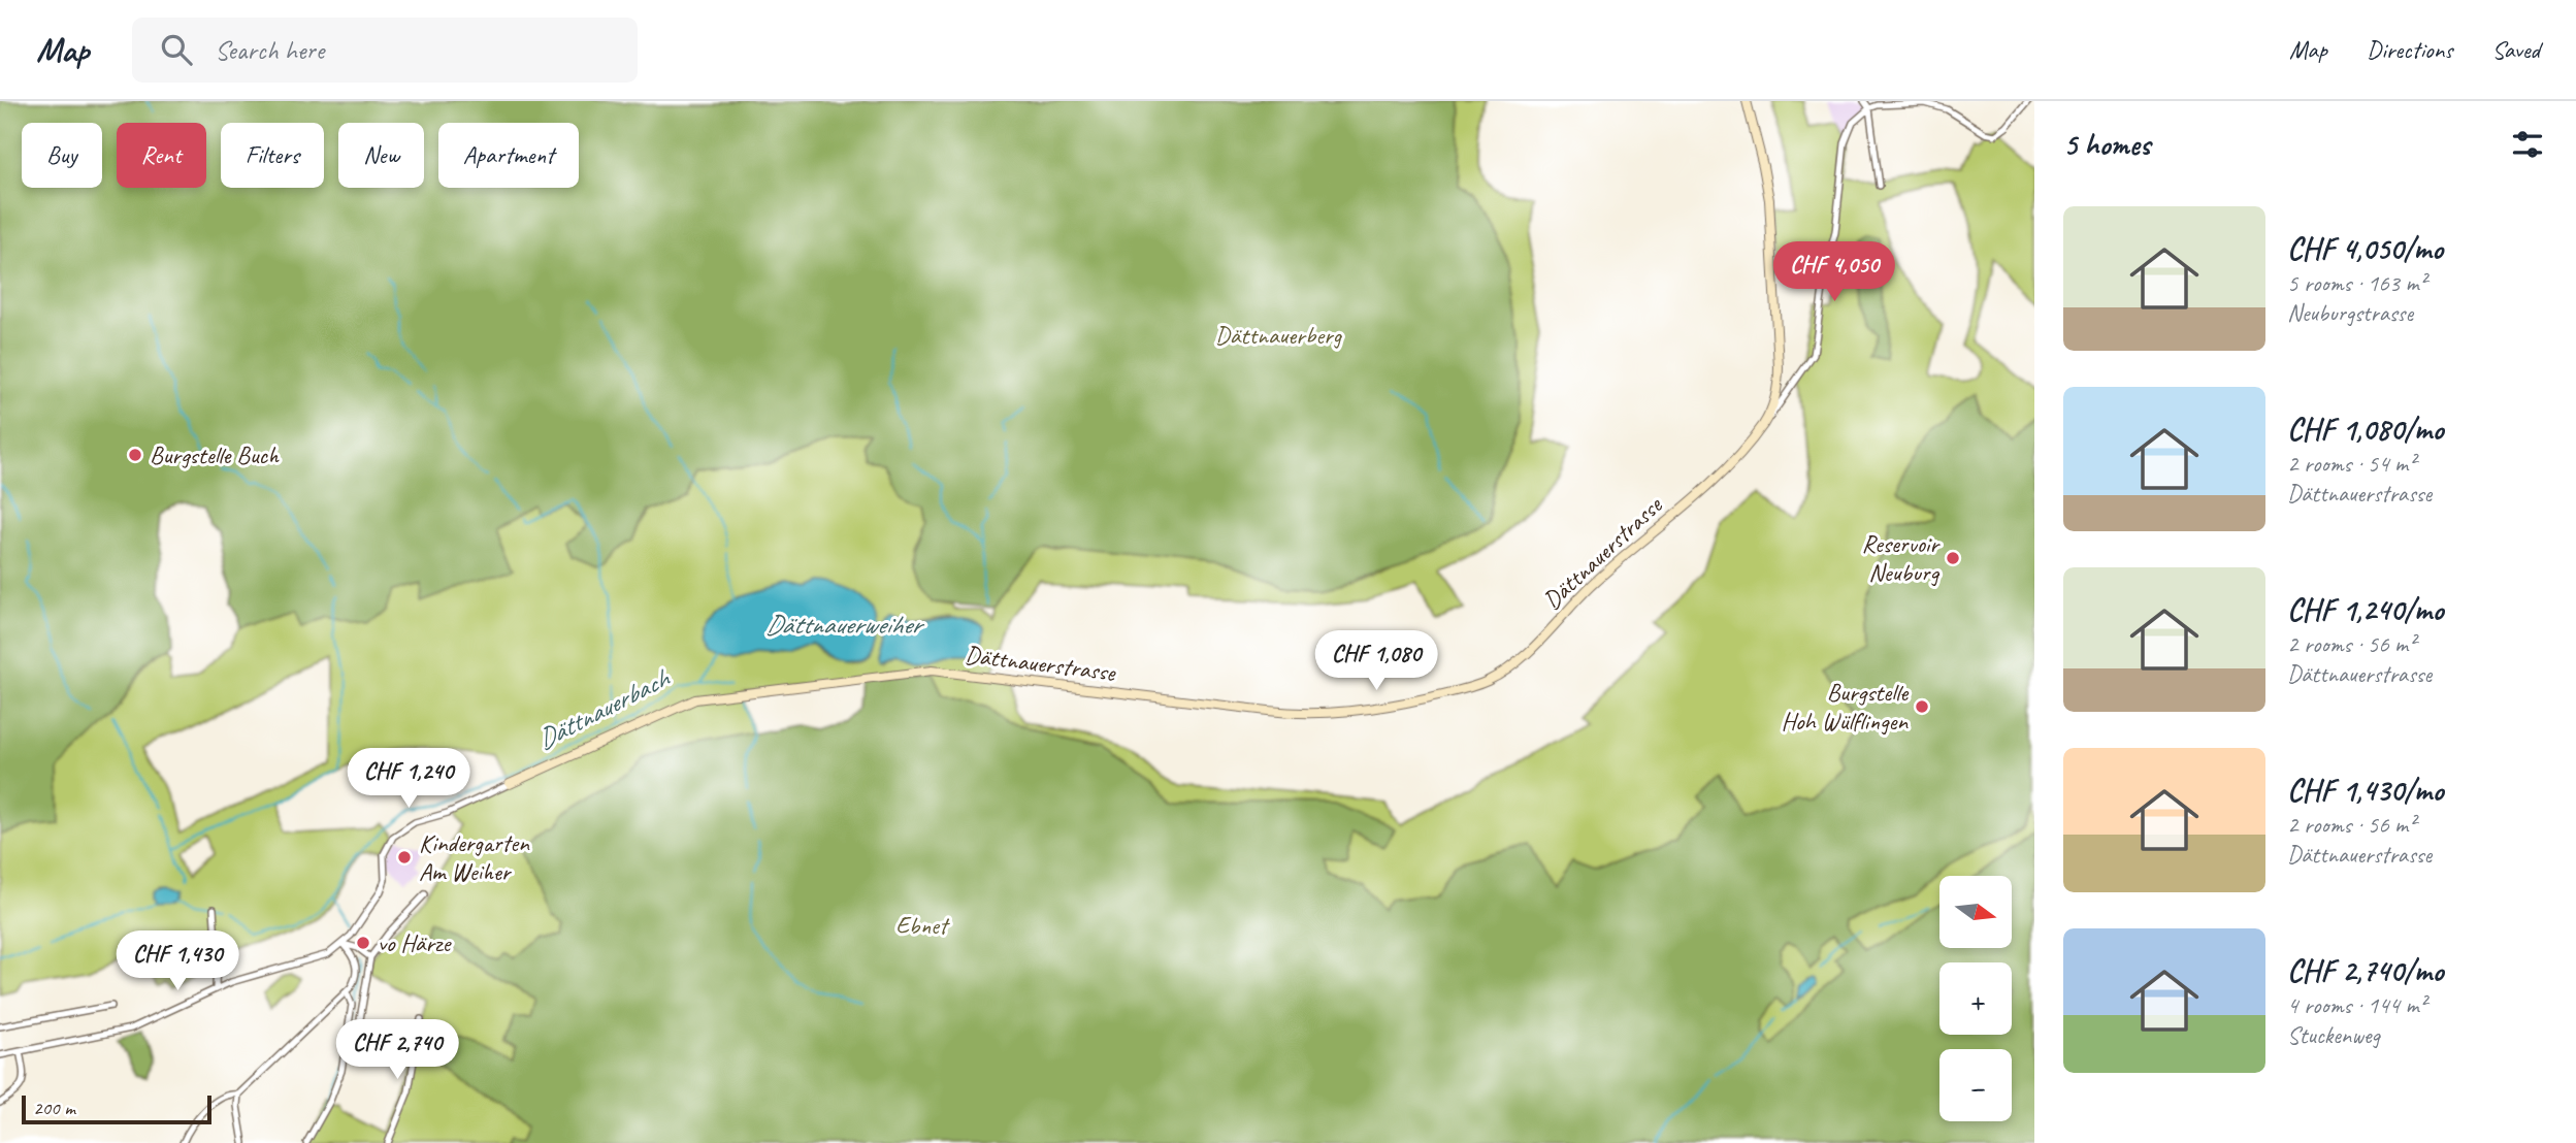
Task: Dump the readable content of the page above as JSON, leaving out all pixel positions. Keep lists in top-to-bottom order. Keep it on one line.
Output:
{"streets":{"street":["Dättnauerstrasse"]},"water":["Dättnauerweiher","Dättnauerbach"],"parks":["Dättnauerberg","Ebnet"],"places":["Burgstelle Buch","Reservoir Neuburg","Burgstelle Hoh Wülflingen","Kindergarten Am Weiher","vo Härze"],"scale_bar":"200 m","north":"right","page":{"header":"Map","search":"Search here","nav":["Map","Directions","Saved"],"heading":"5 homes","chip":["Buy","Rent","Filters","New","Apartment"],"list":[{"name":"CHF 4,050/mo","note":"5 rooms · 163 m² · Neuburgstrasse"},{"name":"CHF 1,080/mo","note":"2 rooms · 54 m² · Dättnauerstrasse"},{"name":"CHF 1,240/mo","note":"2 rooms · 56 m² · Dättnauerstrasse"},{"name":"CHF 1,430/mo","note":"2 rooms · 56 m² · Dättnauerstrasse"},{"name":"CHF 2,740/mo","note":"4 rooms · 144 m² · Stuckenweg"}],"price":["CHF 4,050","CHF 1,080","CHF 1,240","CHF 1,430","CHF 2,740"],"map_buttons":["+","−"],"scale":"200 m"}}
